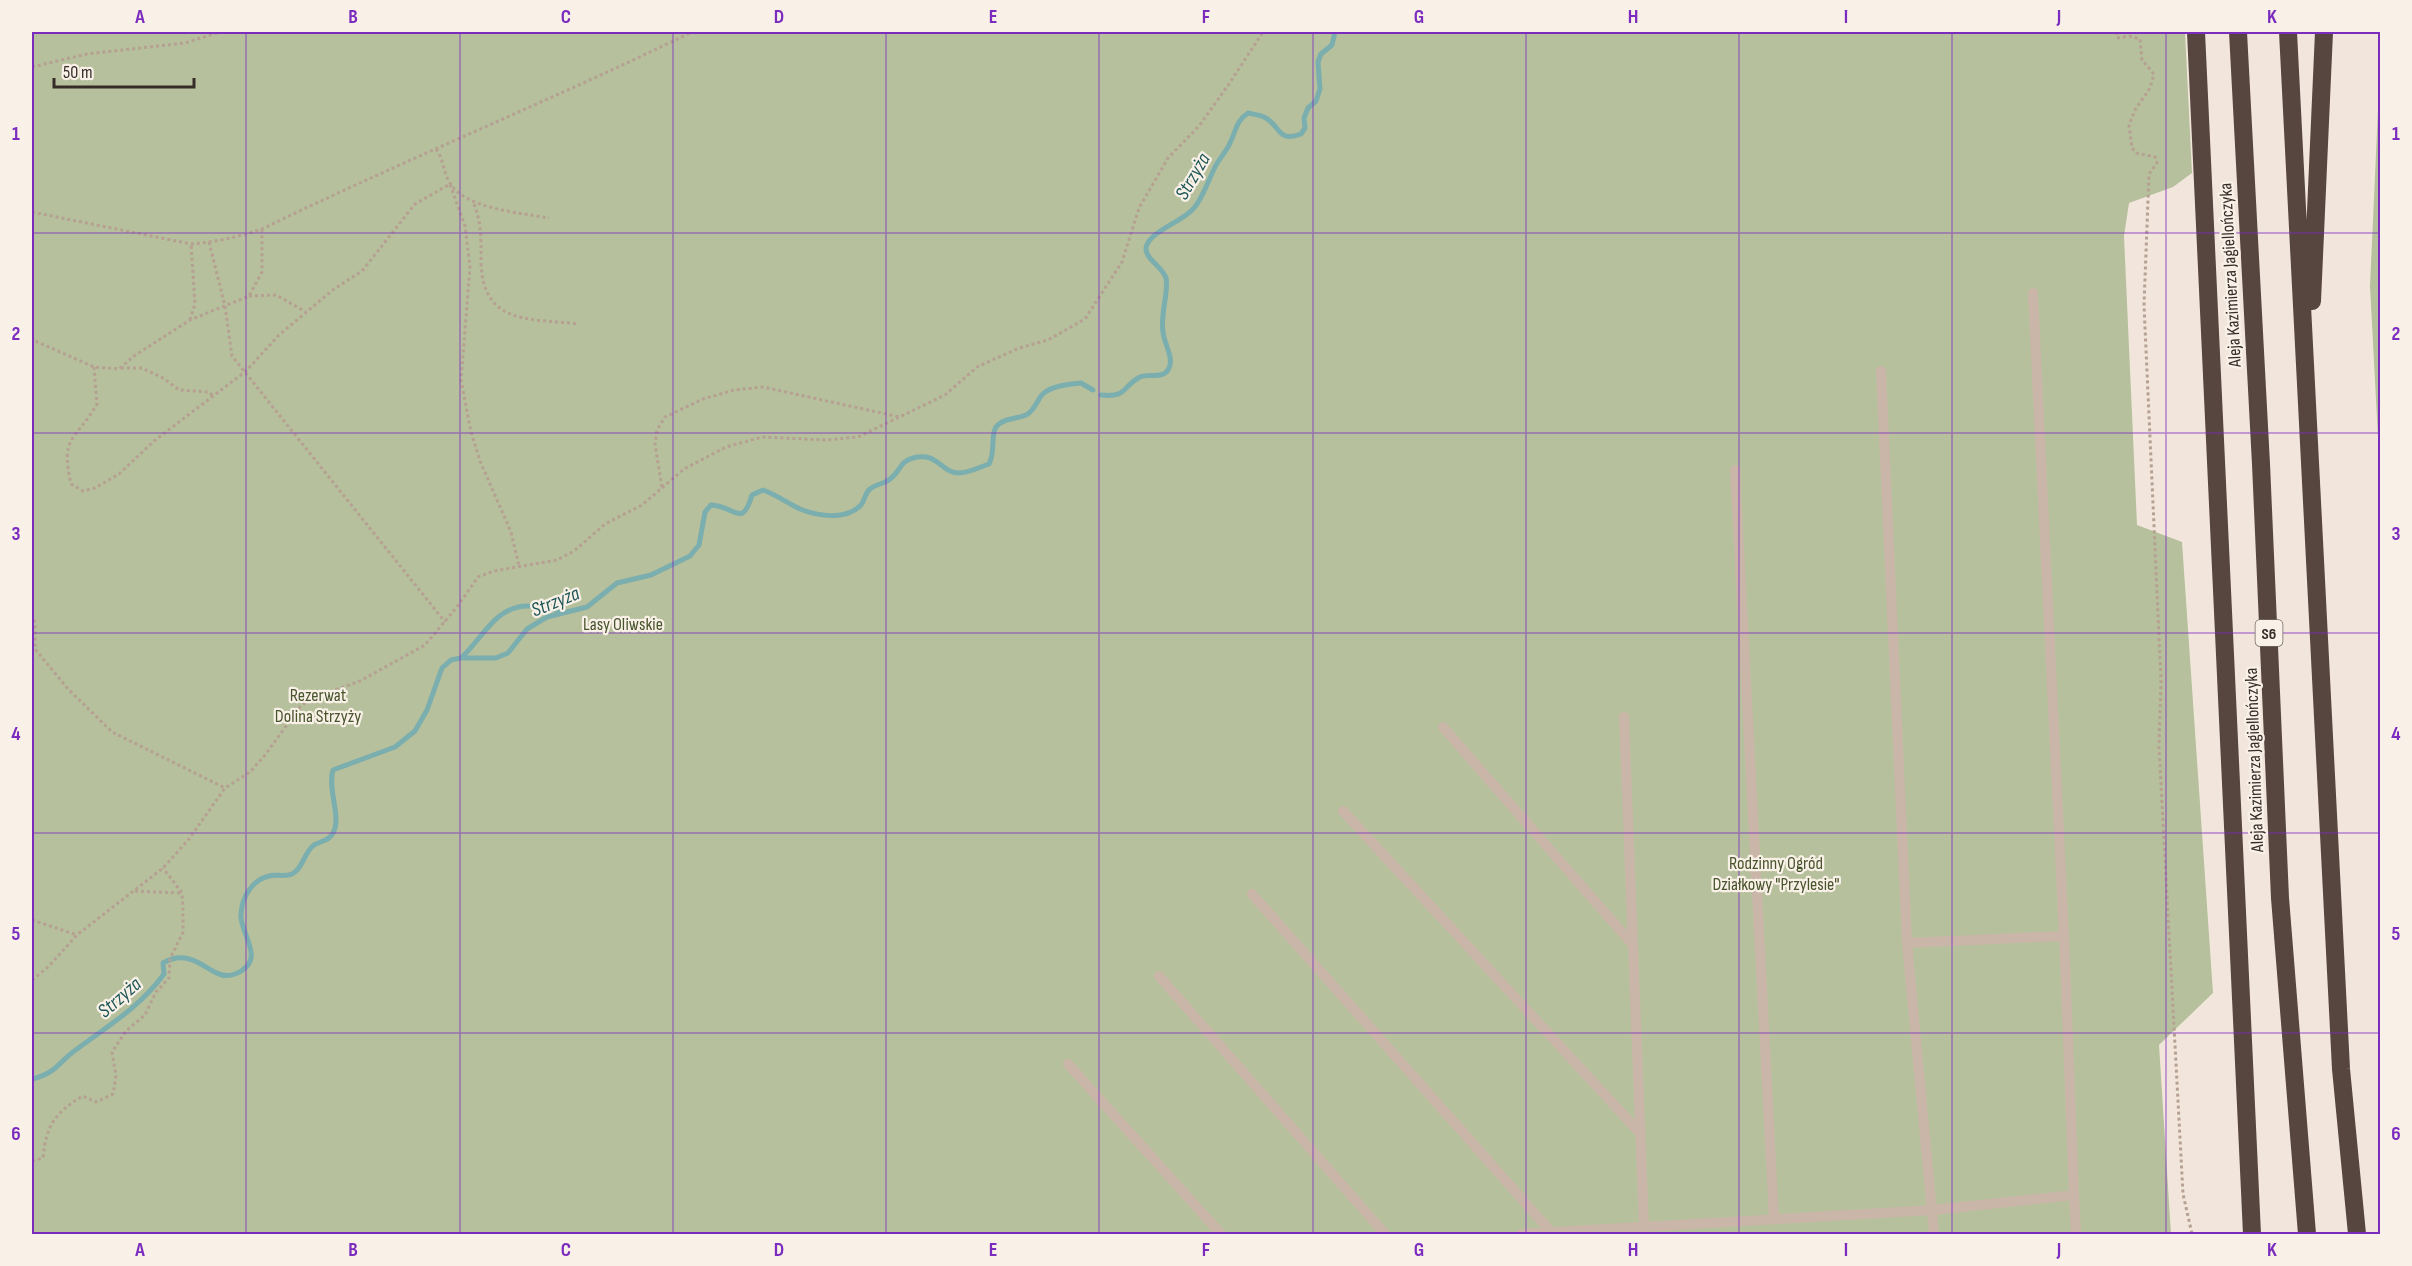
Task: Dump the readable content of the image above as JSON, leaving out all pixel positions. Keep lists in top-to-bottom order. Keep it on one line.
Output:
{"streets":{"highway":["Aleja Kazimierza Jagiellończyka","S6"]},"water":["Strzyża"],"parks":["Lasy Oliwskie","Rezerwat Dolina Strzyży","Rodzinny Ogród Działkowy \"Przylesie\""],"scale_bar":"50 m","grid":{"columns":["A","B","C","D","E","F","G","H","I","J","K"],"rows":["1","2","3","4","5","6"]}}
